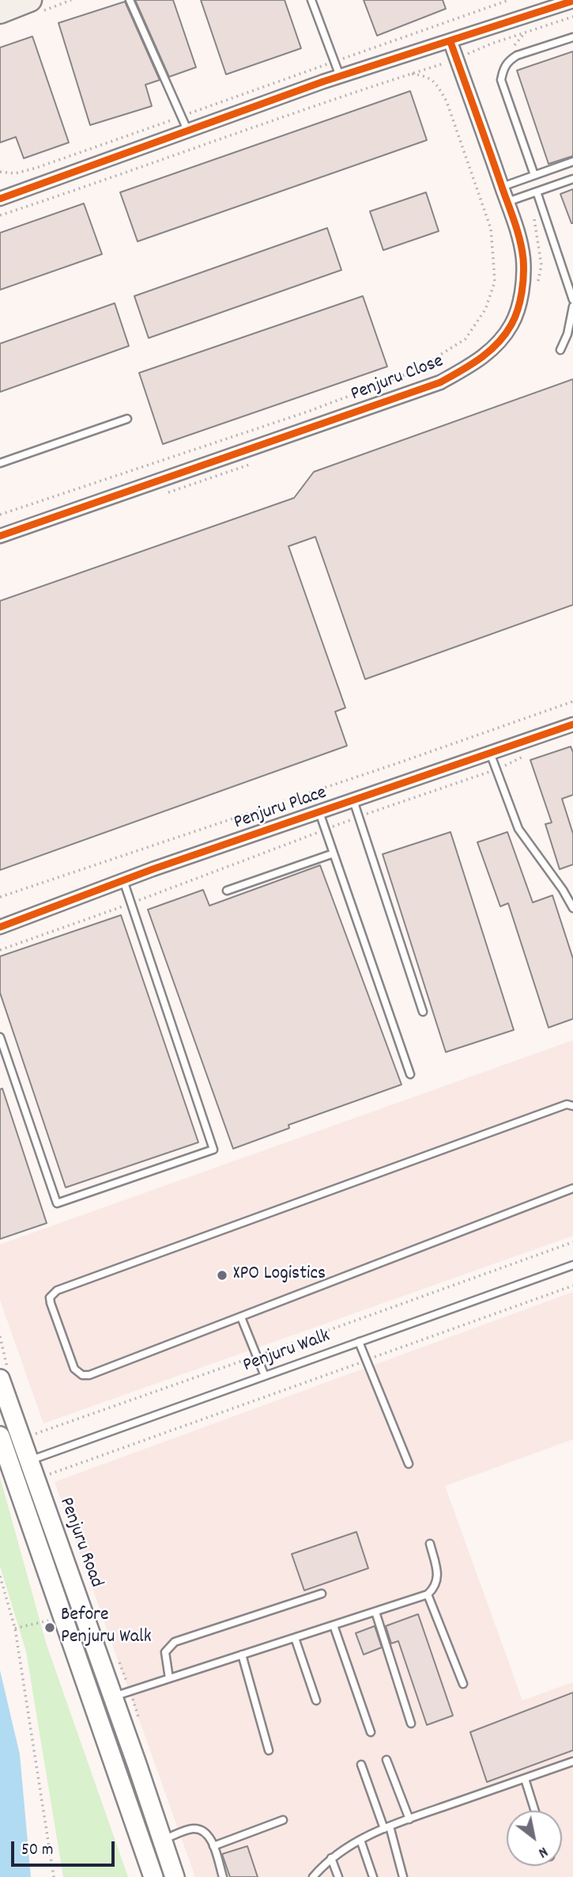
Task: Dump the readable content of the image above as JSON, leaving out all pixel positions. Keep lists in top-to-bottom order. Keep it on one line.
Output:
{"streets":{"main road":["Penjuru Road"],"street":["Penjuru Close","Penjuru Place"],"lane":["Penjuru Walk"]},"crossings":[["Penjuru Walk","Penjuru Road"]],"places":["XPO Logistics","Before Penjuru Walk"],"scale_bar":"50 m","north":"bottom right"}
